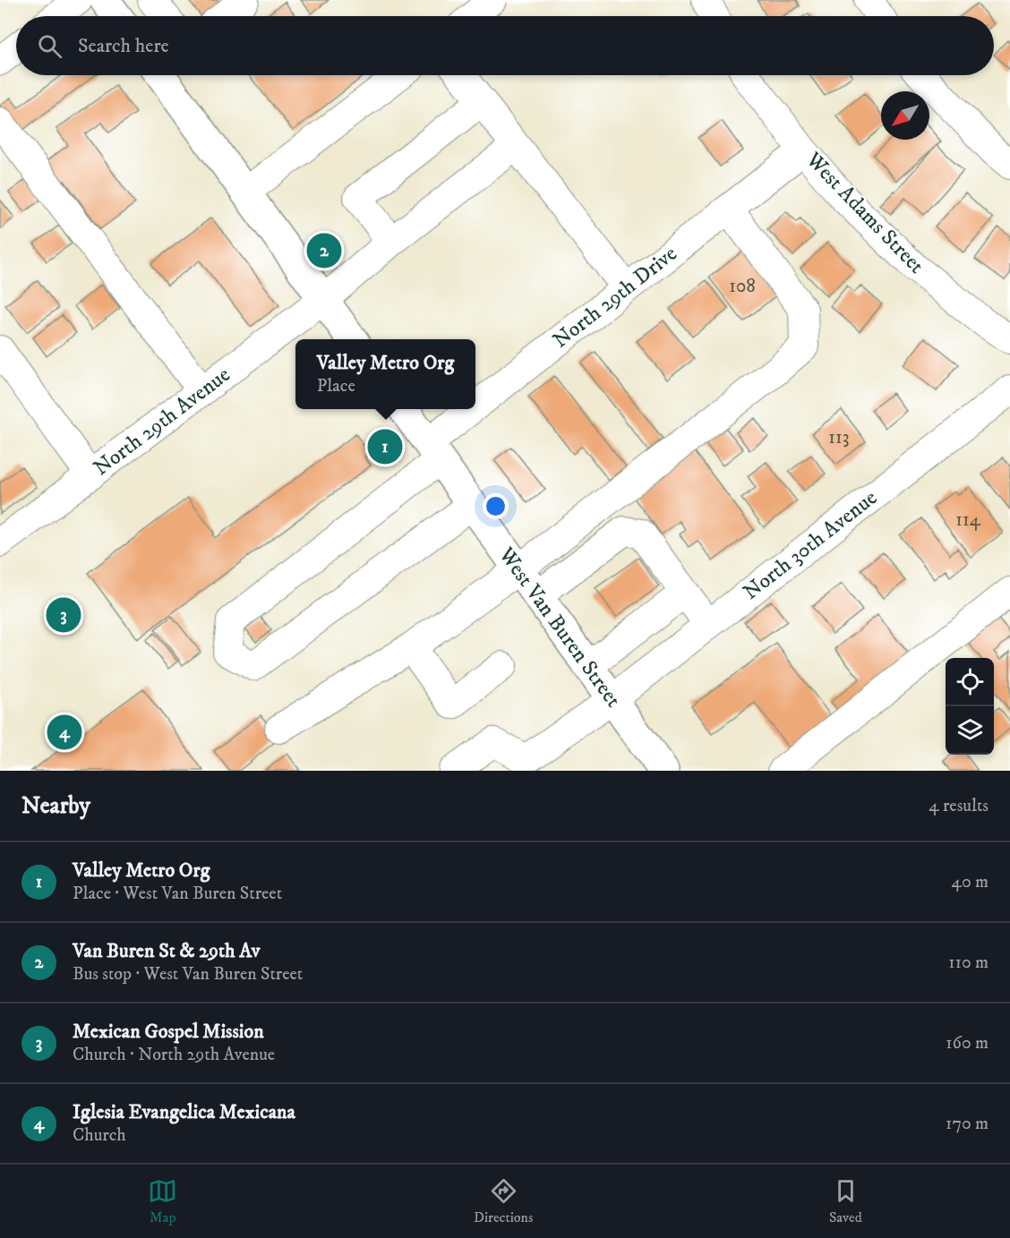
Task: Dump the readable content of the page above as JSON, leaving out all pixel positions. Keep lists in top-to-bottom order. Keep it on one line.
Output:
{"streets":{"main road":["West Van Buren Street"],"street":["West Adams Street","North 29th Drive","North 29th Avenue","North 30th Avenue"]},"crossings":[["West Adams Street","North 29th Drive"],["North 29th Drive","West Van Buren Street"],["North 30th Avenue","West Van Buren Street"]],"house_numbers":["108","113","114"],"north":"bottom left","page":{"search":"Search here","pins":["2","1","3","4"],"popup":["Valley Metro Org","Place"],"heading":["Nearby","4 results"],"list":[{"mark":"1","name":"Valley Metro Org","note":"Place · West Van Buren Street","value":"40 m"},{"mark":"2","name":"Van Buren St & 29th Av","note":"Bus stop · West Van Buren Street","value":"110 m"},{"mark":"3","name":"Mexican Gospel Mission","note":"Church · North 29th Avenue","value":"160 m"},{"mark":"4","name":"Iglesia Evangelica Mexicana","note":"Church","value":"170 m"}],"nav":["Map","Directions","Saved"]}}
